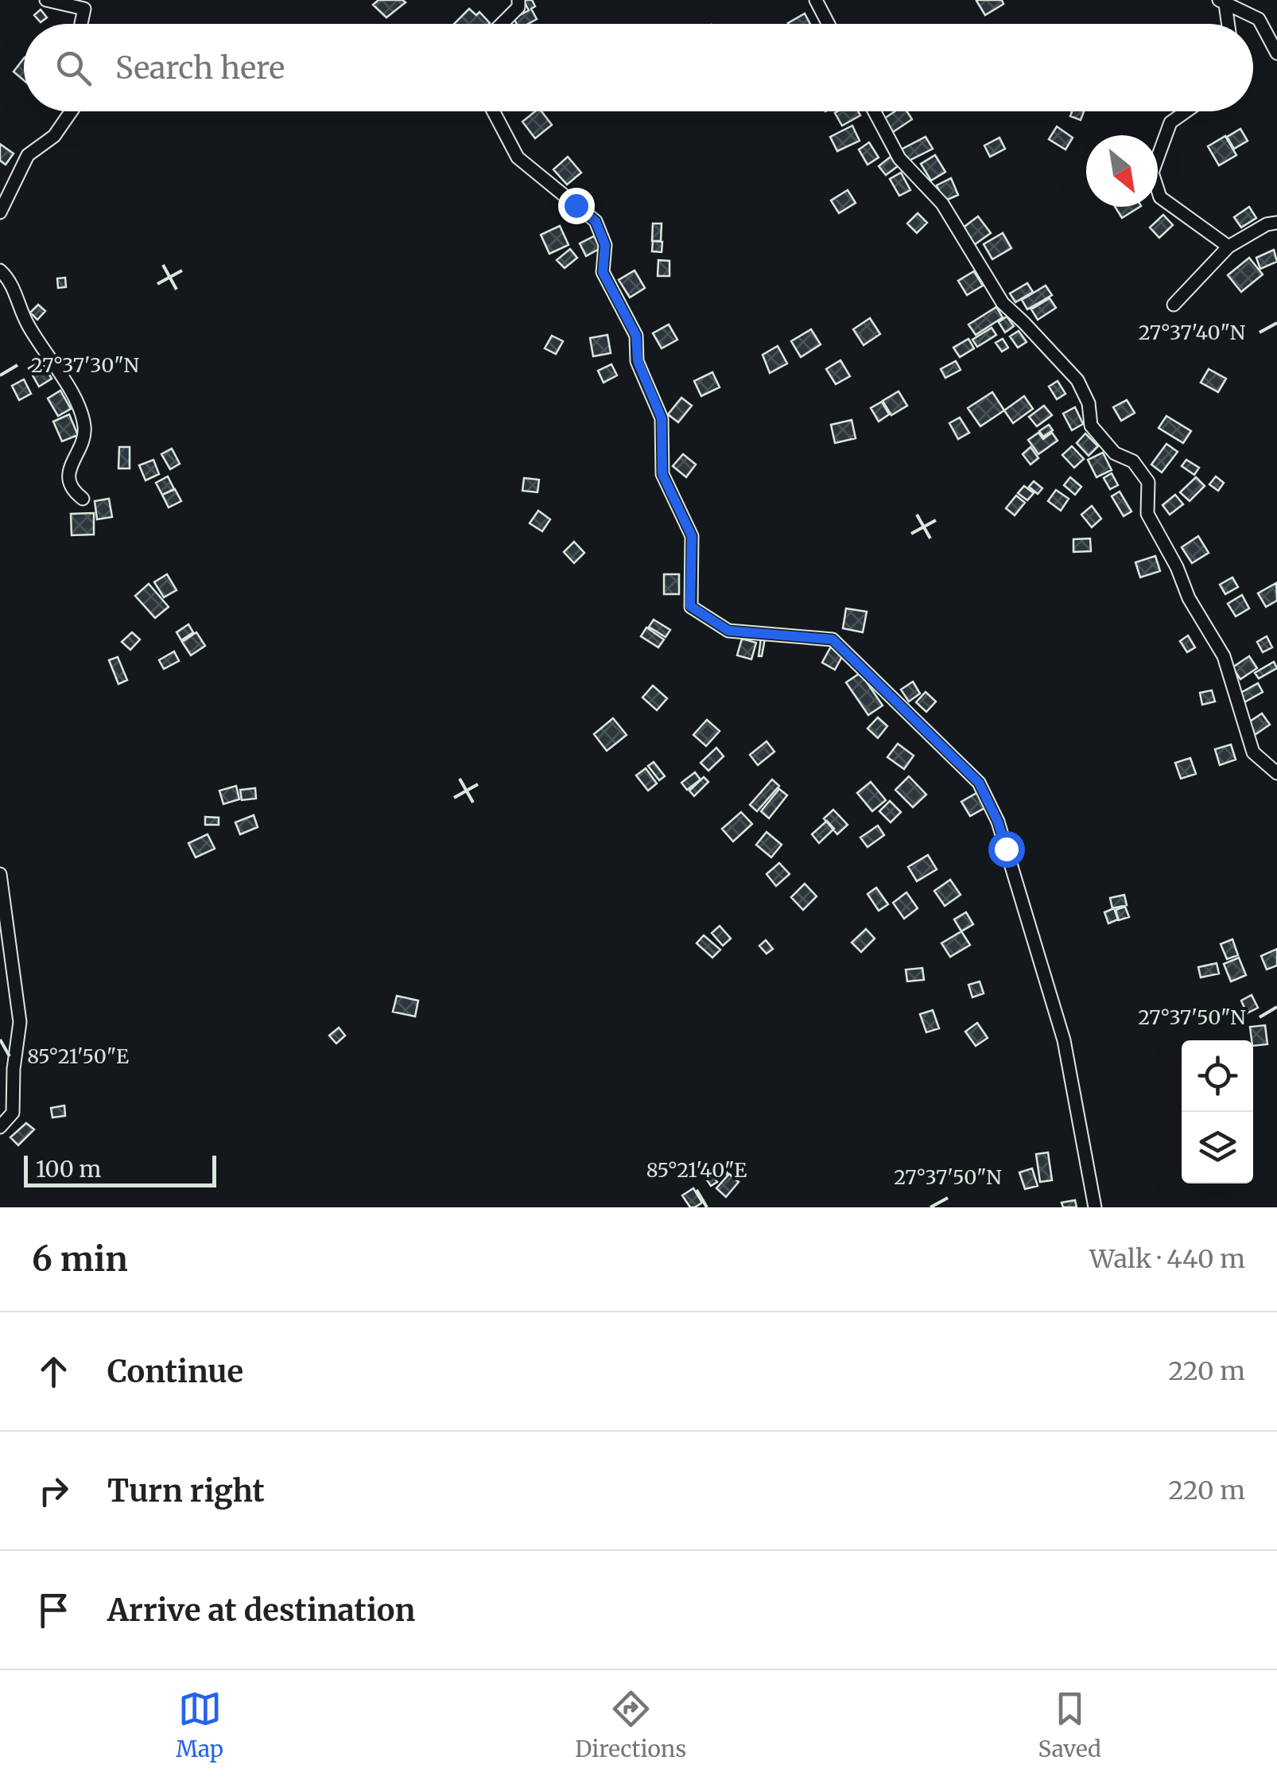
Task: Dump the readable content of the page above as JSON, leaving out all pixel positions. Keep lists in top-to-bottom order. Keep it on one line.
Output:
{"scale_bar":"100 m","north":"bottom right","page":{"search":"Search here","scale":"100 m","heading":["6 min","Walk · 440 m"],"list":[["Continue","220 m"],["Turn right","220 m"],"Arrive at destination"],"nav":["Map","Directions","Saved"]},"coordinates":["27°37'40\"N","27°37'30\"N","27°37'50\"N","85°21'50\"E","85°21'40\"E"]}
